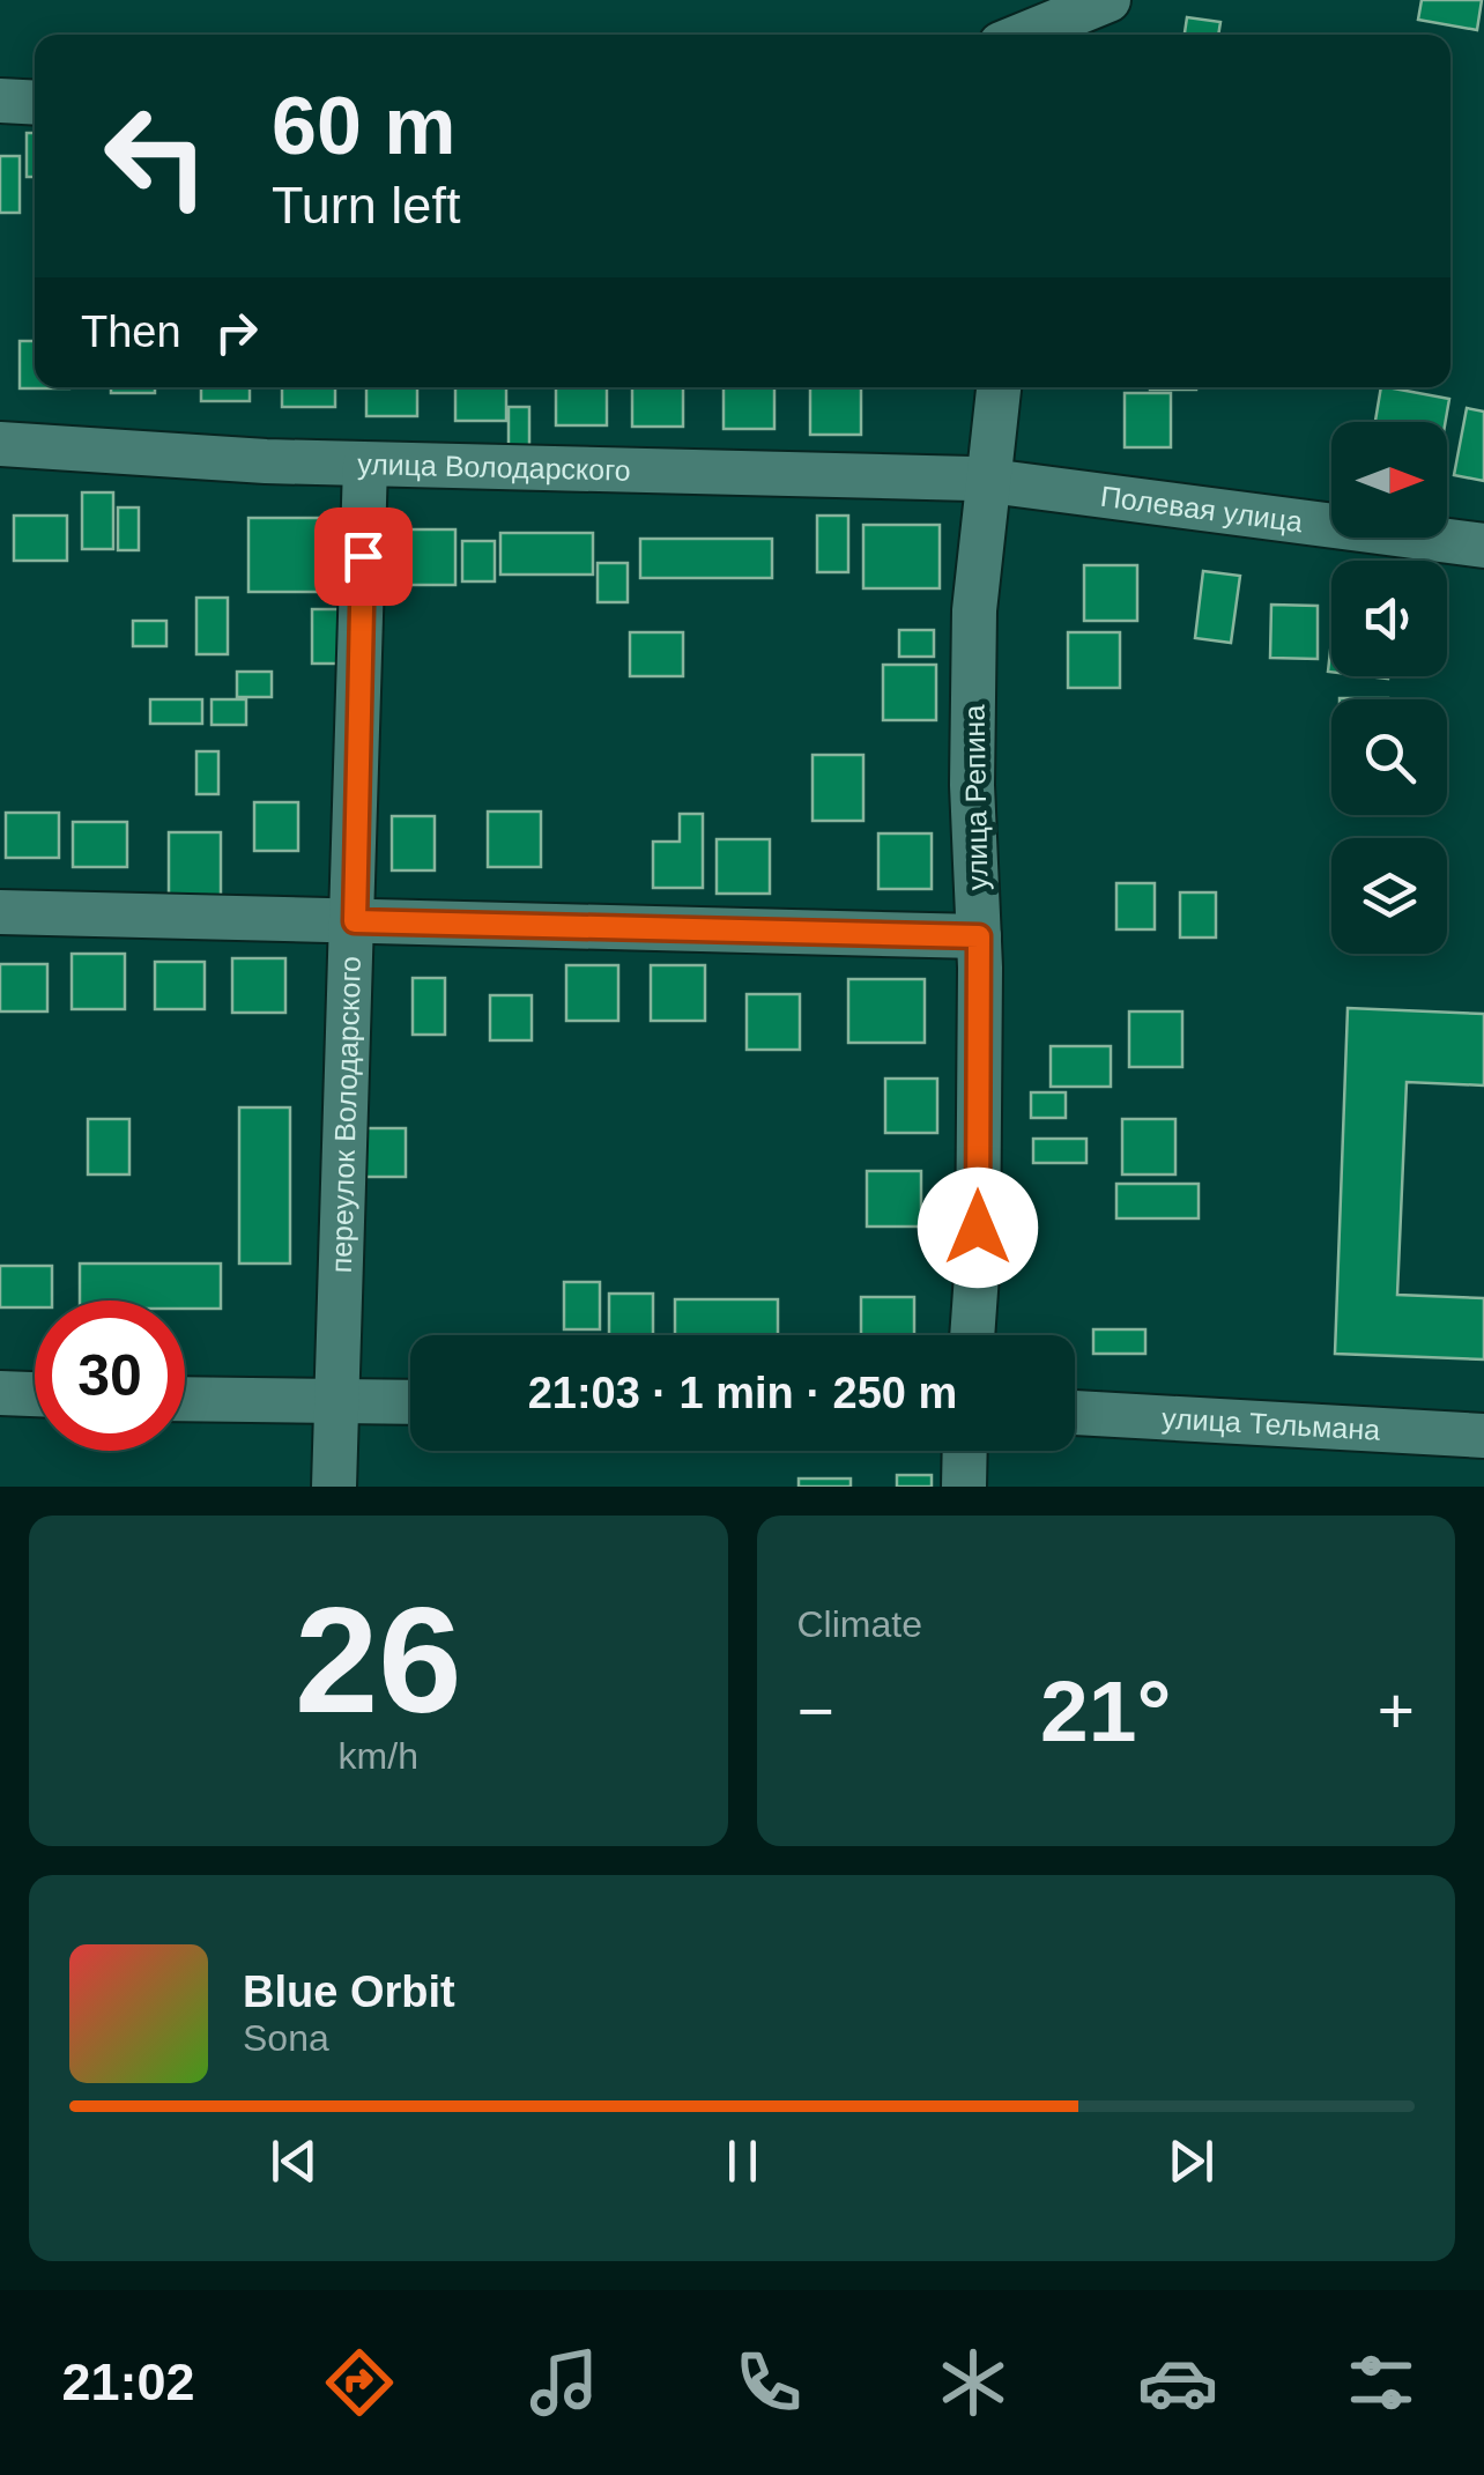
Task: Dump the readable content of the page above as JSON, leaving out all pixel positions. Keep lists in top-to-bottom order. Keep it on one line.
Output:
{"streets":{"street":["улица Володарского","Полевая улица","улица Репина","переулок Володарского","улица Тельмана"]},"crossings":[["улица Володарского","Полевая улица"],["улица Володарского","улица Репина"],["улица Володарского","переулок Володарского"],["Полевая улица","улица Репина"]],"north":"right","page":{"turn":["60 m","Turn left"],"then":"Then","limit":"30","trip":"21:03 · 1 min · 250 m","tile":[["26","km/h"],"Climate"],"heat":["−","21°","+"],"song":["Blue Orbit","Sona"],"tabs":"21:02"}}
